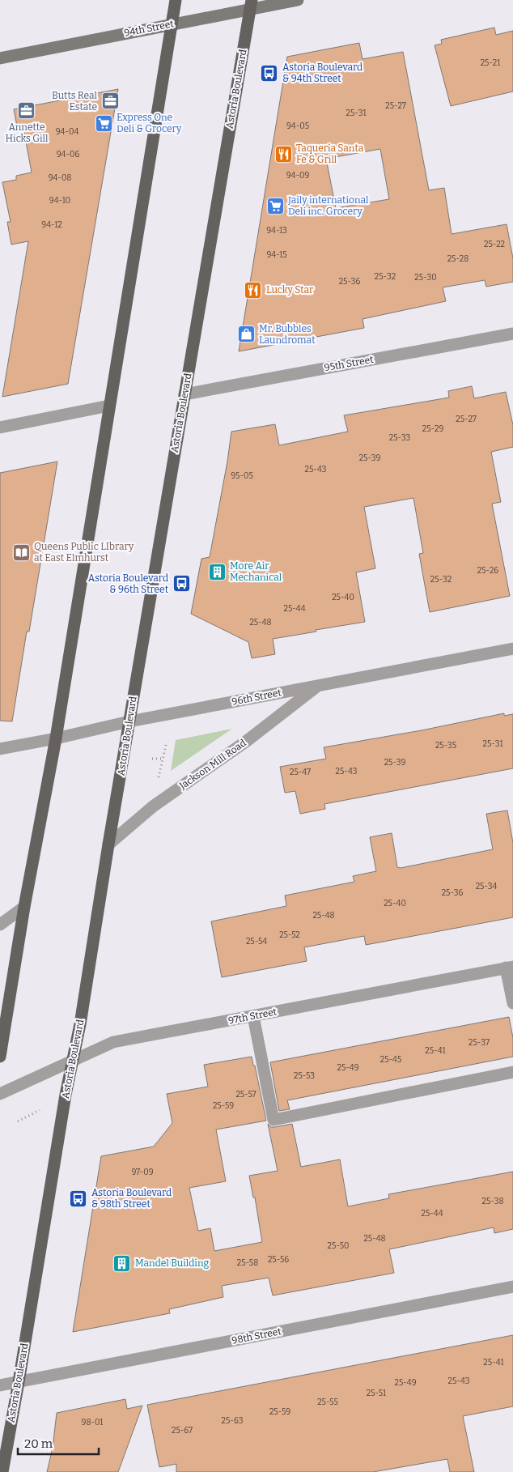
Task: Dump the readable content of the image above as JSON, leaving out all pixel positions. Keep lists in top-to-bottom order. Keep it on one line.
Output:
{"streets":{"main road":["94th Street","Astoria Boulevard"],"street":["95th Street","96th Street","Jackson Mill Road","97th Street","98th Street"]},"crossings":[["94th Street","Astoria Boulevard"],["Astoria Boulevard","95th Street"],["Astoria Boulevard","96th Street"],["Astoria Boulevard","Jackson Mill Road"],["Astoria Boulevard","97th Street"],["Astoria Boulevard","98th Street"],["96th Street","Jackson Mill Road"]],"places":{"bus stop":["Astoria Boulevard & 94th Street","Astoria Boulevard & 96th Street","Astoria Boulevard & 98th Street"],"office":["Butts Real Estate","Annette Hicks Gill"],"supermarket":["Express One Deli & Grocery","Jaily international Deli inc. Grocery"],"restaurant":["Taqueria Santa Fe & Grill","Lucky Star"],"shop":["Mr. Bubbles Laundromat"],"library":["Queens Public LIbrary at East Elmhurst"],"building":["More Air Mechanical","Mandel Building"]},"house_numbers":["25-21","25-27","25-31","94-05","94-04","94-06","94-09","94-08","94-10","94-12","94-13","25-22","94-15","25-28","25-32","25-30","25-36","25-27","25-29","25-33","25-39","25-43","95-05","25-26","25-32","25-40","25-44","25-48","25-31","25-35","25-39","25-43","25-47","25-34","25-36","25-40","25-48","25-52","25-54","25-37","25-41","25-45","25-49","25-53","25-57","25-59","97-09","25-38","25-44","25-48","25-50","25-56","25-58","25-41","25-43","25-49","25-51","25-55","25-59","25-63","98-01","25-67"],"scale_bar":"20 m"}
